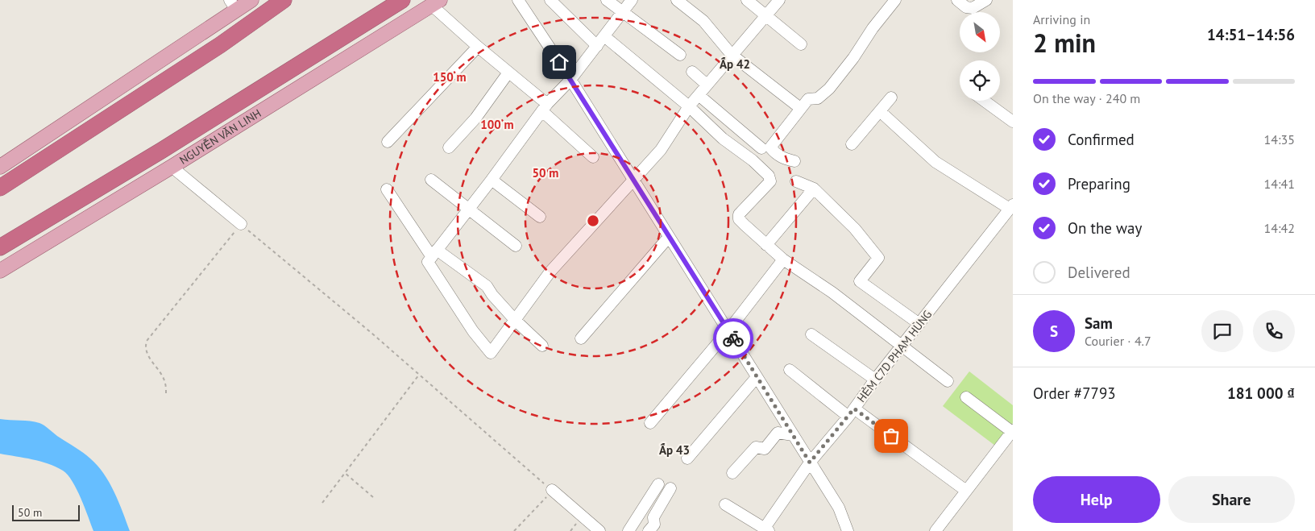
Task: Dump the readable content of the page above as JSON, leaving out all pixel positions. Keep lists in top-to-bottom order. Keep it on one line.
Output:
{"streets":{"highway":["NGUYỄN VĂN LINH"],"street":["HẺM C7D PHẠM HÙNG"]},"districts":["Ấp 42","Ấp 43"],"scale_bar":"50 m","north":"bottom right","page":{"heading":["2 min","Arriving in","14:51–14:56"],"panel":["Sam","Courier · 4.7","Order #7793","181 000 ₫"],"bar":"On the way · 240 m","list":[["Confirmed","14:35"],["Preparing","14:41"],["On the way","14:42"],"Delivered"],"round":"S","buttons":["Help","Share"],"scale":"50 m"},"rings":["150 m","100 m","50 m"]}
